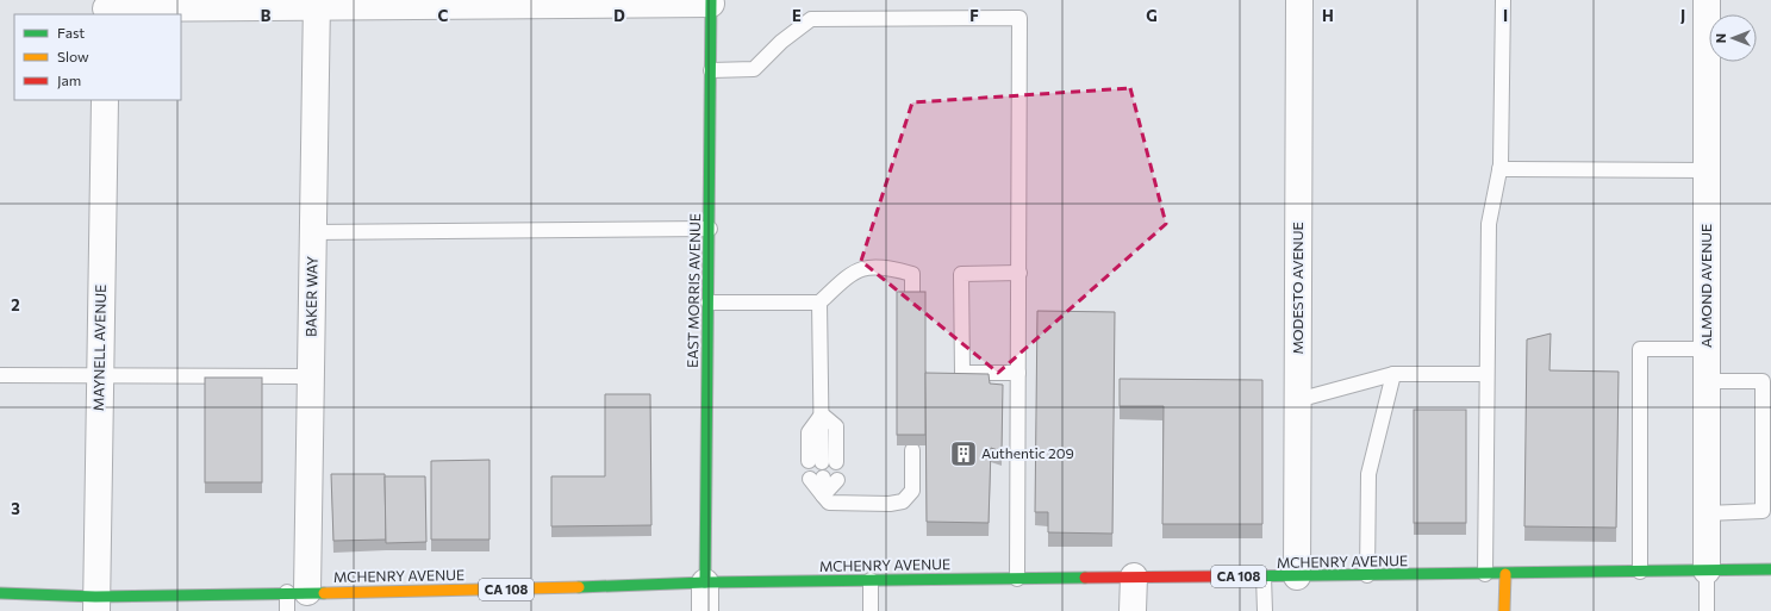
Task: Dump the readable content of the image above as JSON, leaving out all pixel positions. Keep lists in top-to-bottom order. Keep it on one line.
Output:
{"streets":{"main road":["EAST MORRIS AVENUE","MCHENRY AVENUE","CA 108"],"street":["ALMOND AVENUE","MODESTO AVENUE","BAKER WAY","MAYNELL AVENUE"]},"crossings":[["ALMOND AVENUE","MCHENRY AVENUE"],["MODESTO AVENUE","MCHENRY AVENUE"],["EAST MORRIS AVENUE","MCHENRY AVENUE"],["BAKER WAY","MCHENRY AVENUE"],["MAYNELL AVENUE","MCHENRY AVENUE"]],"places":{"building":["Authentic 209"]},"legend":["Fast","Slow","Jam"],"north":"left","grid":{"columns":["B","C","D","E","F","G","H","I","J"],"rows":["2","3"]}}
